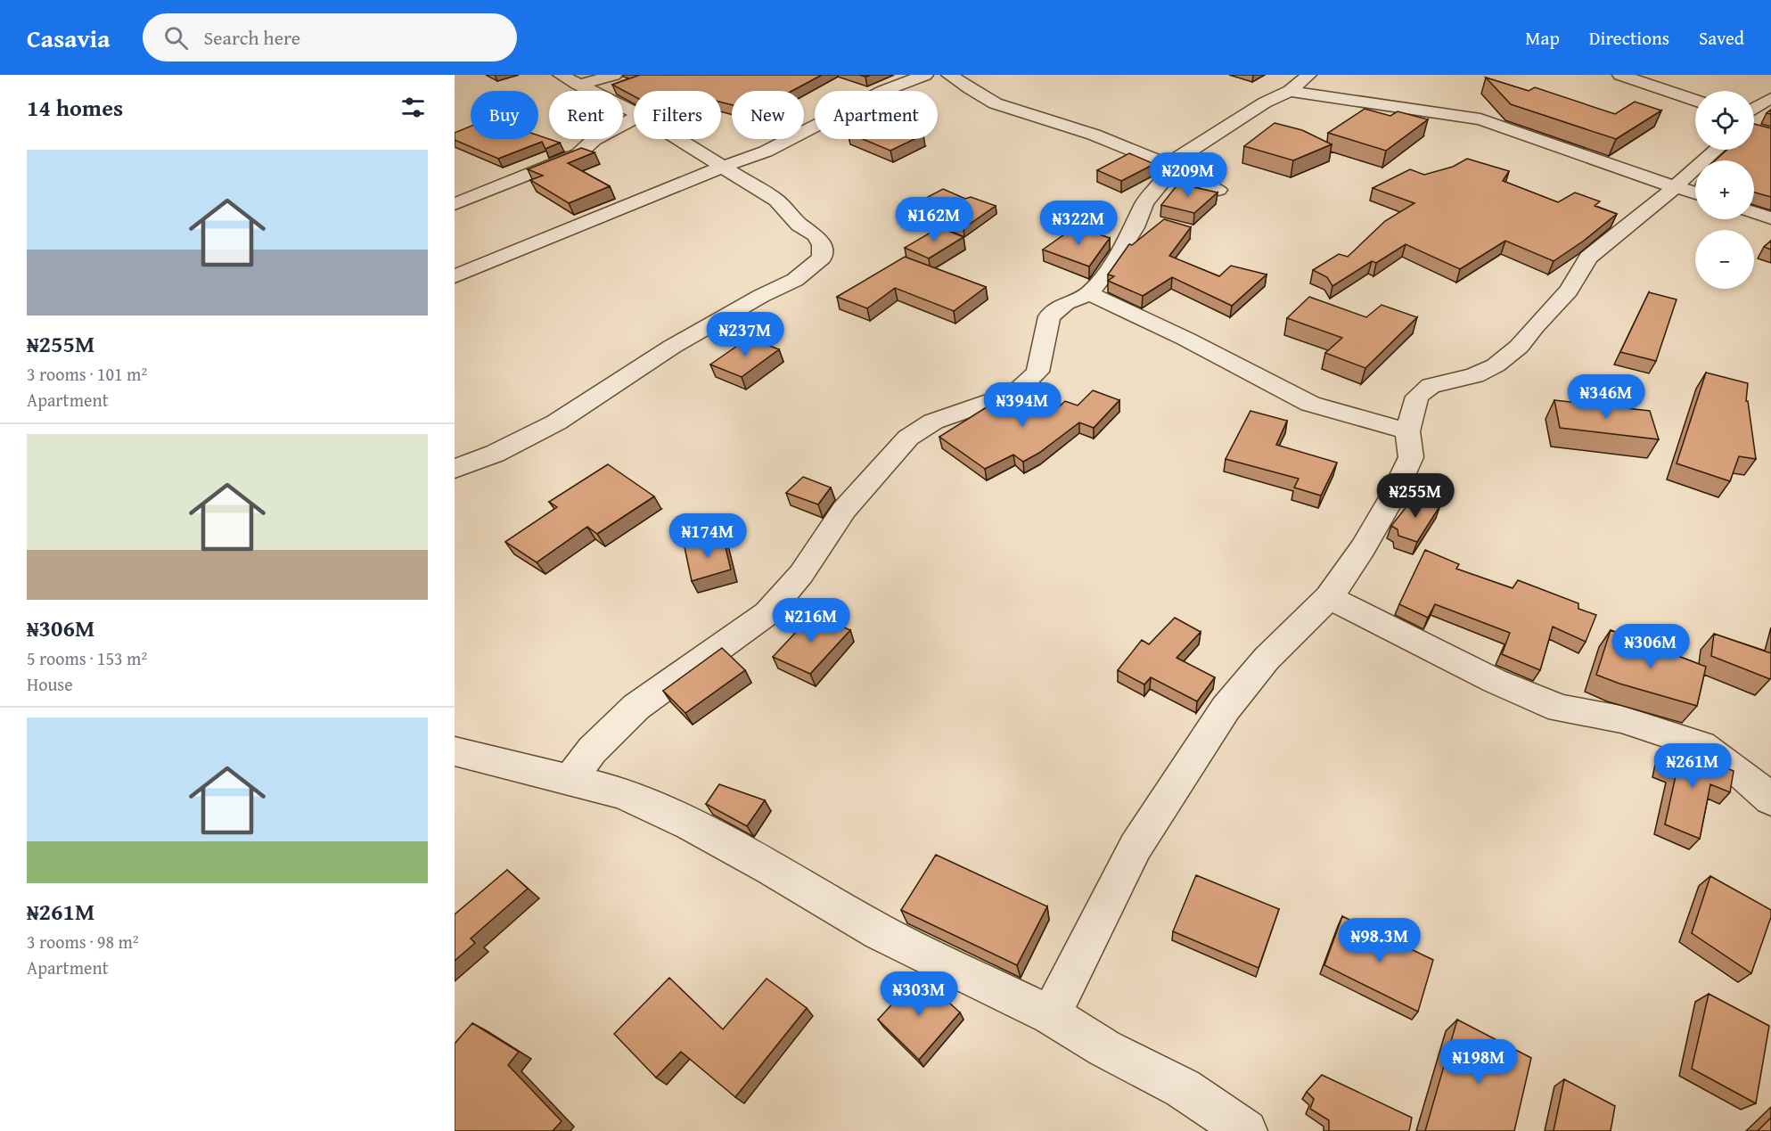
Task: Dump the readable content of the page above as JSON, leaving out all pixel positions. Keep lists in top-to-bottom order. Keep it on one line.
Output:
{"page":{"header":"Casavia","search":"Search here","nav":["Map","Directions","Saved"],"heading":"14 homes","map_buttons":["+","−"],"chip":["Buy","Rent","Filters","New","Apartment"],"list":[{"name":"₦255M","note":"3 rooms · 101 m² · Apartment"},{"name":"₦306M","note":"5 rooms · 153 m² · House"},{"name":"₦261M","note":"3 rooms · 98 m² · Apartment"}],"price":["₦209M","₦162M","₦322M","₦237M","₦346M","₦394M","₦255M","₦174M","₦216M","₦306M","₦261M","₦98.3M","₦303M","₦198M"]}}
